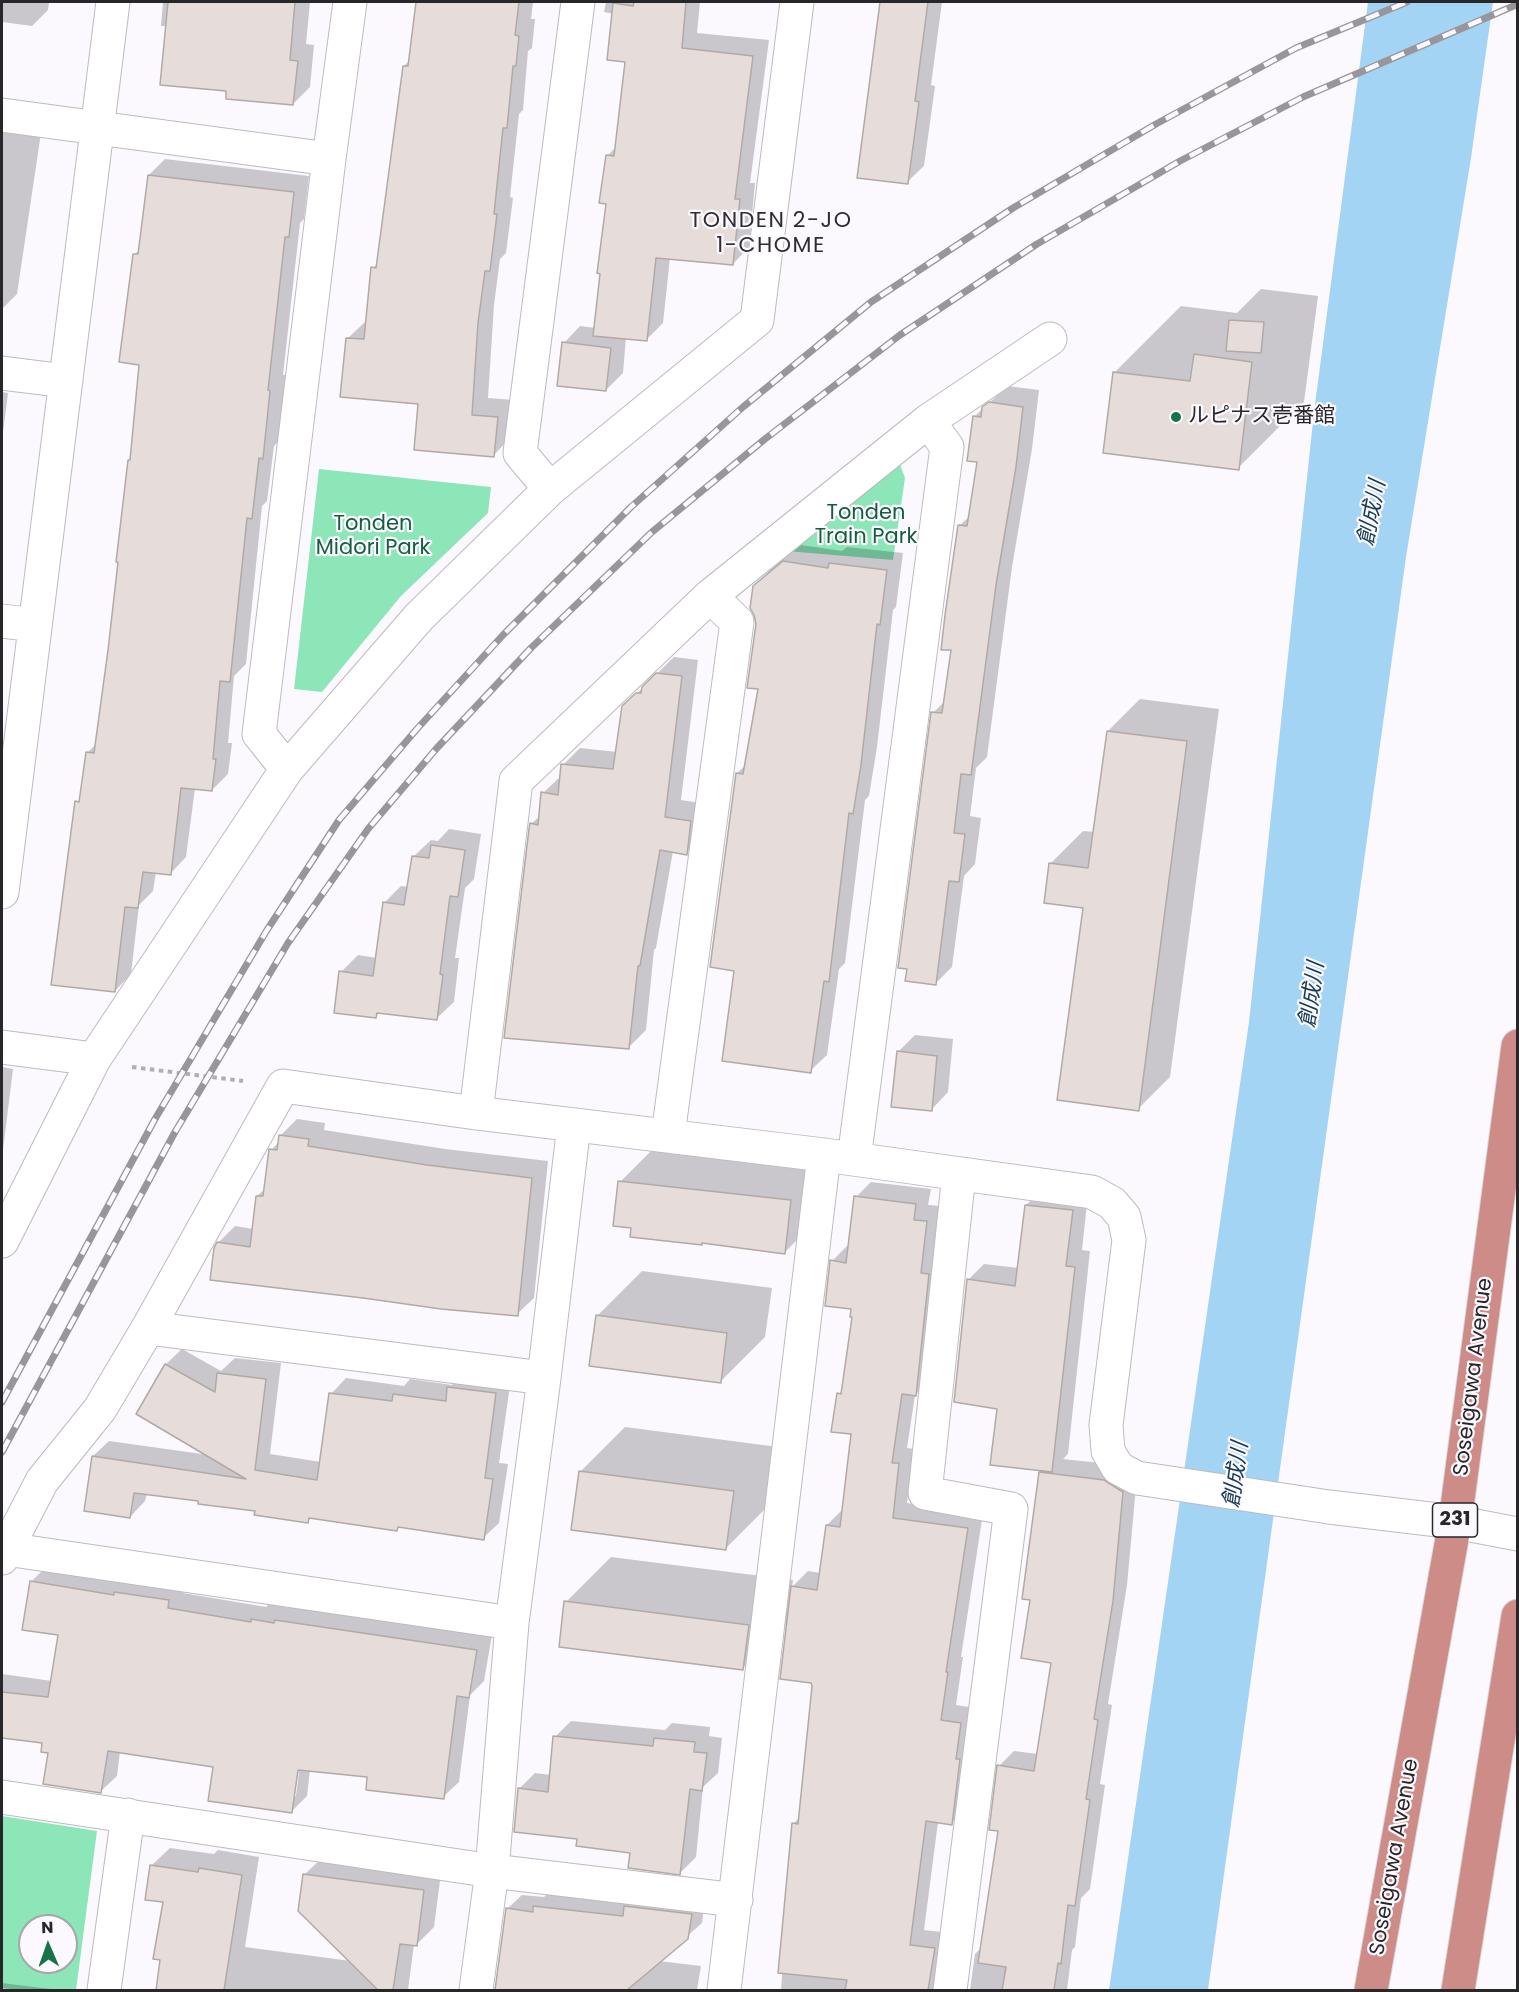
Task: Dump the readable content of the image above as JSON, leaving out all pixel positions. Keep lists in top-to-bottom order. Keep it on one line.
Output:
{"streets":{"highway":["Soseigawa Avenue","231"]},"districts":["TONDEN 2-JO 1-CHOME"],"water":["創成川"],"parks":["Tonden Train Park","Tonden Midori Park"],"places":["ルピナス壱番館"],"north":"top"}
